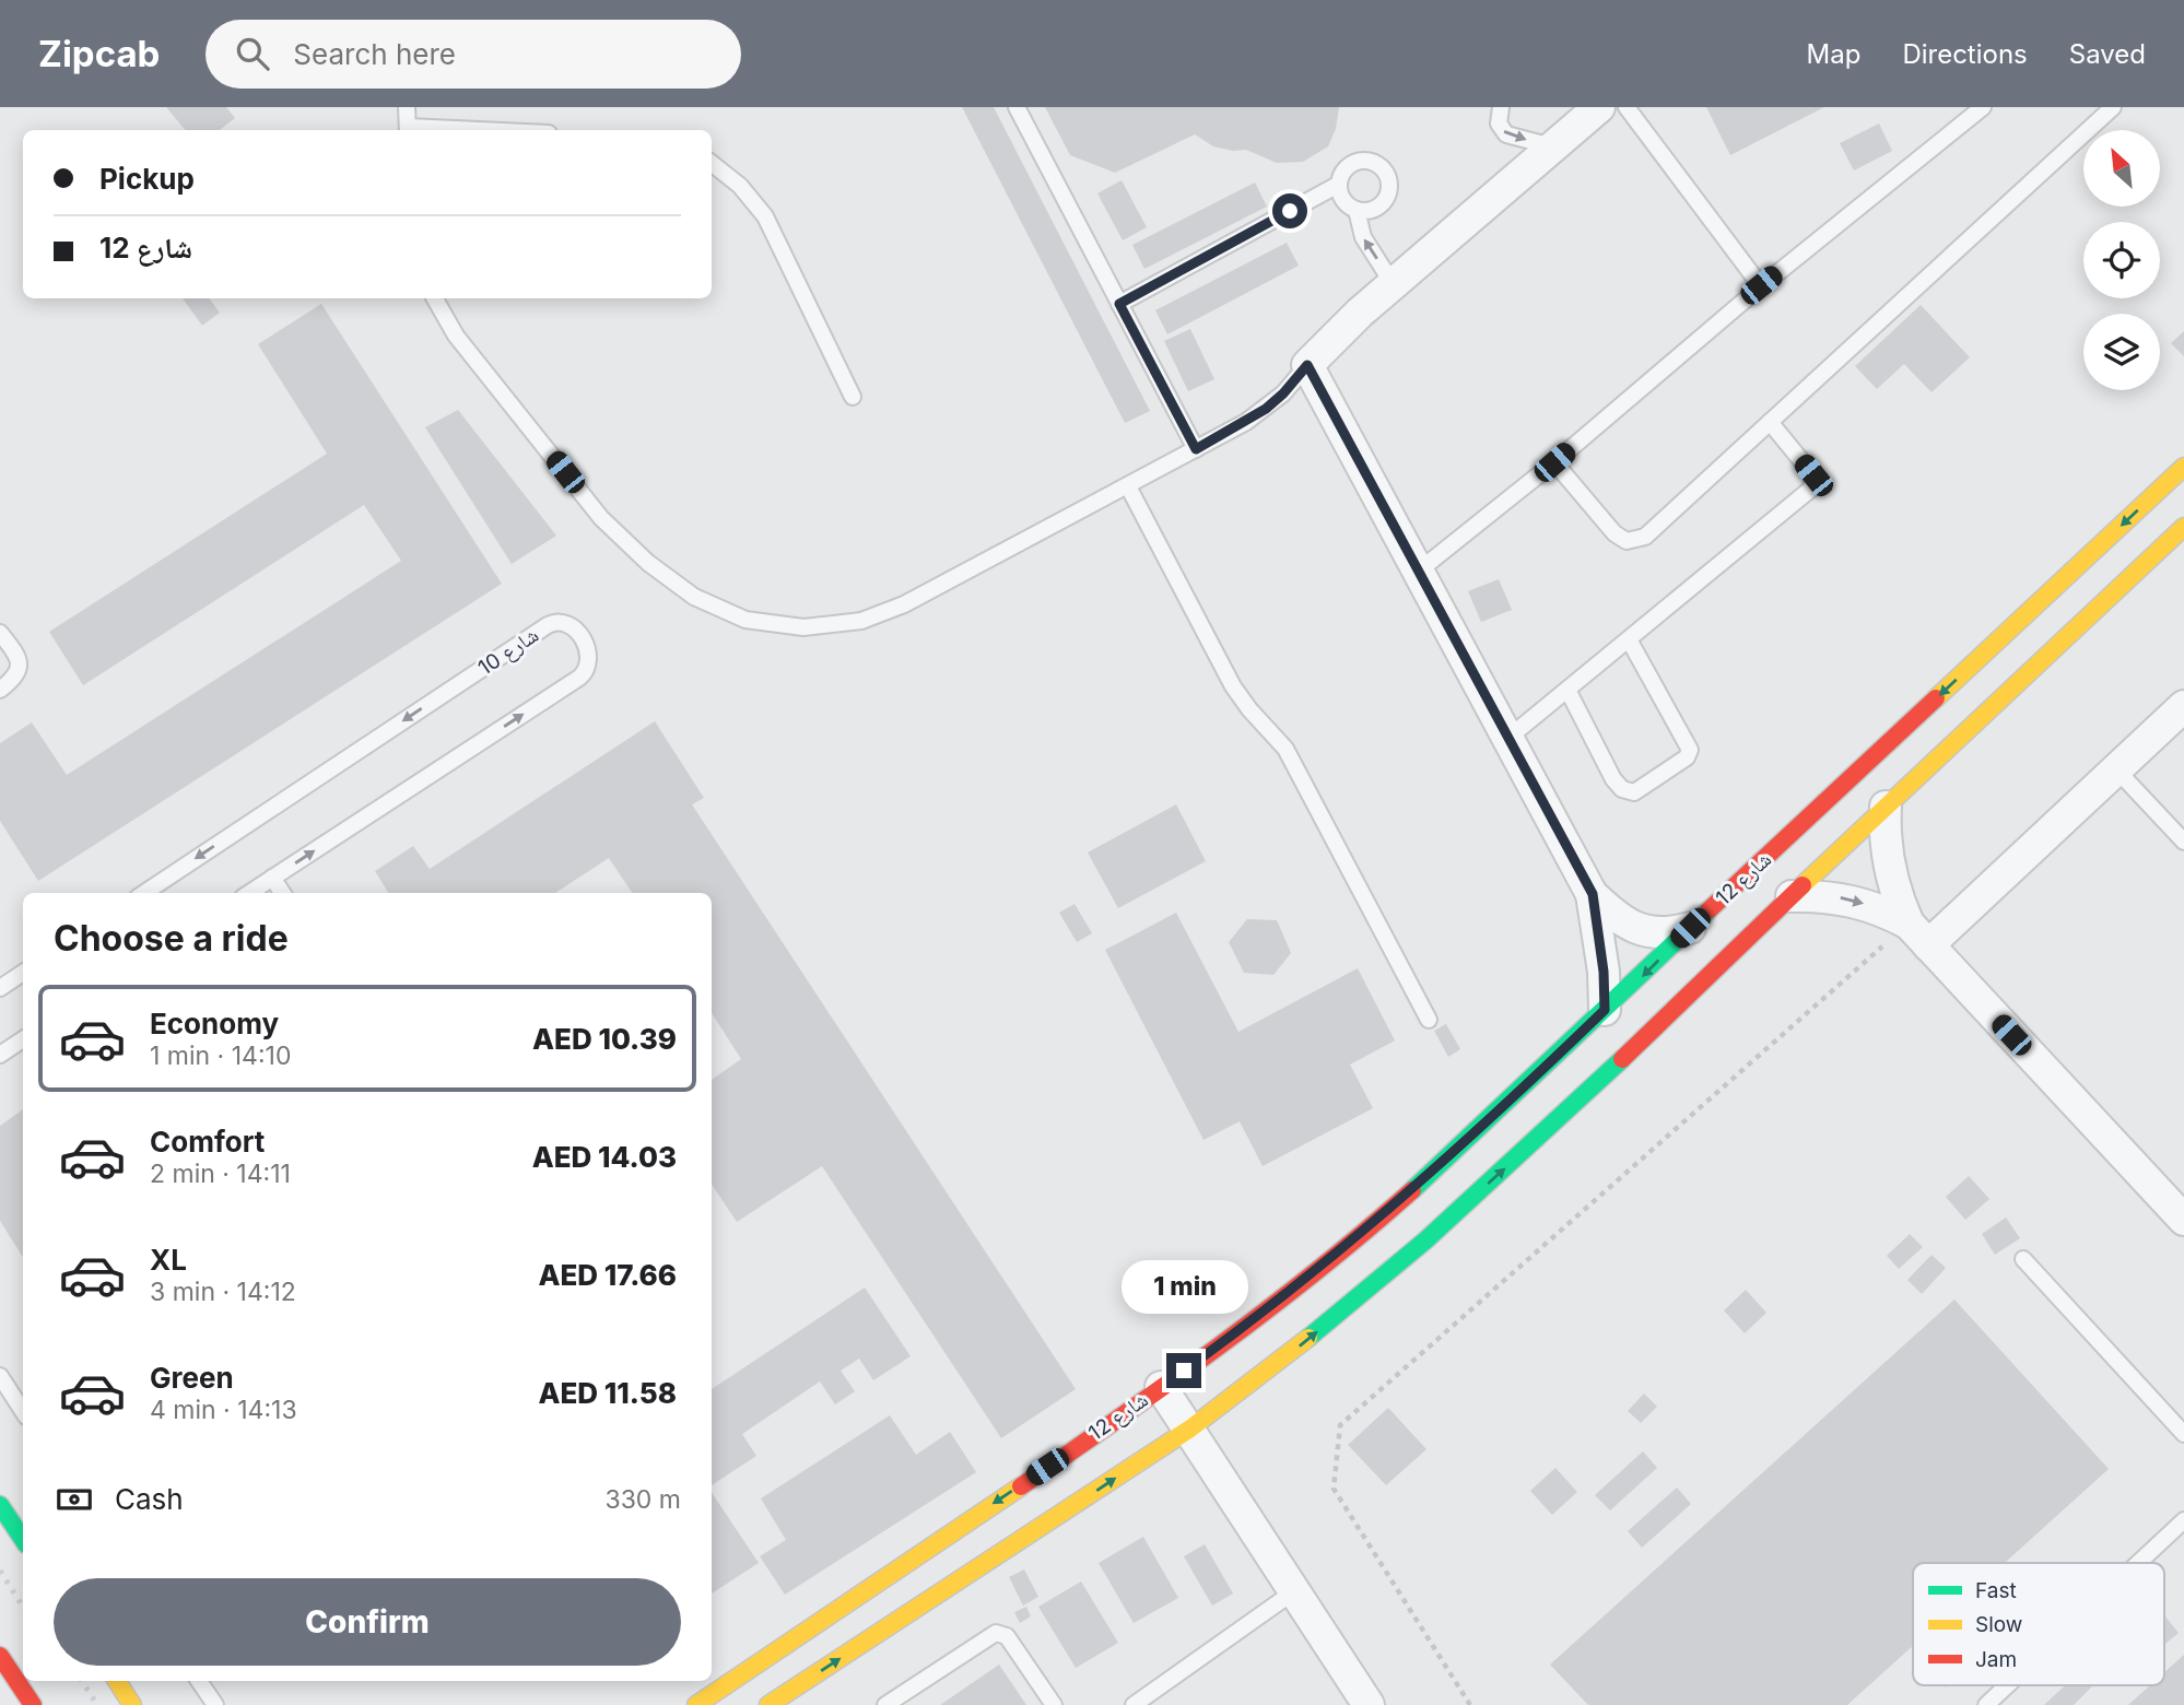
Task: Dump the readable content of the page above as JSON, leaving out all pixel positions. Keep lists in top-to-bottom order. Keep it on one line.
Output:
{"streets":{"street":["شارع 12"],"lane":["شارع 10"]},"legend":["Fast","Slow","Jam"],"north":"top left","page":{"header":"Zipcab","search":"Search here","nav":["Map","Directions","Saved"],"banner":["Pickup","شارع 12"],"heading":"Choose a ride","list":[{"name":"Economy","note":"1 min · 14:10","value":"AED 10.39"},{"name":"Comfort","note":"2 min · 14:11","value":"AED 14.03"},{"name":"XL","note":"3 min · 14:12","value":"AED 17.66"},{"name":"Green","note":"4 min · 14:13","value":"AED 11.58"}],"bubble":"1 min","pay":["Cash","330 m"],"buttons":"Confirm"}}
